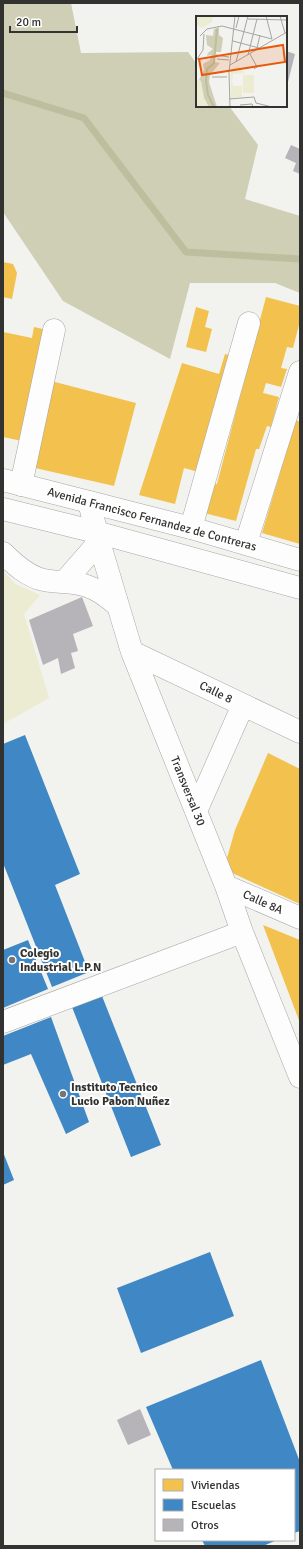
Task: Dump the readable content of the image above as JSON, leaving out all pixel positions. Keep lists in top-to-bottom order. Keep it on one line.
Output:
{"streets":{"street":["Avenida Francisco Fernandez de Contreras","Calle 8","Transversal 30","Calle 8A"]},"crossings":[["Avenida Francisco Fernandez de Contreras","Transversal 30"],["Calle 8","Transversal 30"],["Transversal 30","Calle 8A"]],"places":["Colegio Industrial L.P.N","Instituto Tecnico Lucio Pabon Nuñez"],"legend":["Viviendas","Escuelas","Otros"],"scale_bar":"20 m"}
